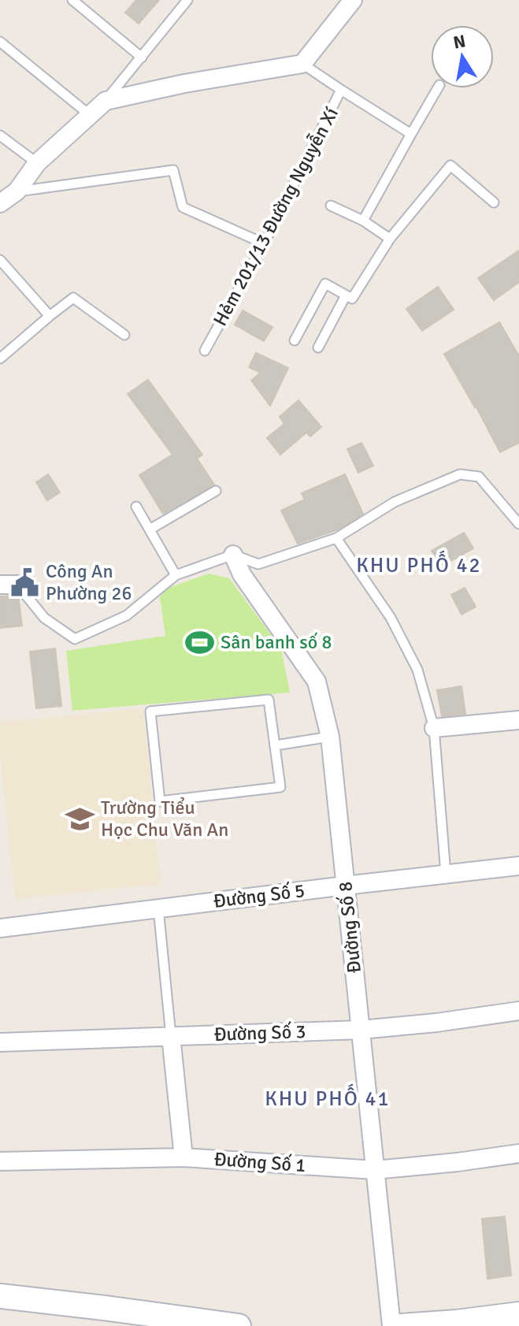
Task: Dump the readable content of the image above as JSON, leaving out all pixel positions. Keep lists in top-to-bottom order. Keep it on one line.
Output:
{"streets":{"street":["Đường Số 5","Đường Số 8","Đường Số 3","Đường Số 1"],"lane":["Hẻm 201/13 Đường Nguyễn Xí"]},"crossings":[["Đường Số 5","Đường Số 8"],["Đường Số 8","Đường Số 3"],["Đường Số 8","Đường Số 1"]],"districts":["KHU PHỐ 42","KHU PHỐ 41"],"places":{"public building":["Công An Phường 26"],"sports":["Sân banh số 8"],"school or university":["Trường Tiểu Học Chu Văn An"]},"north":"top"}
